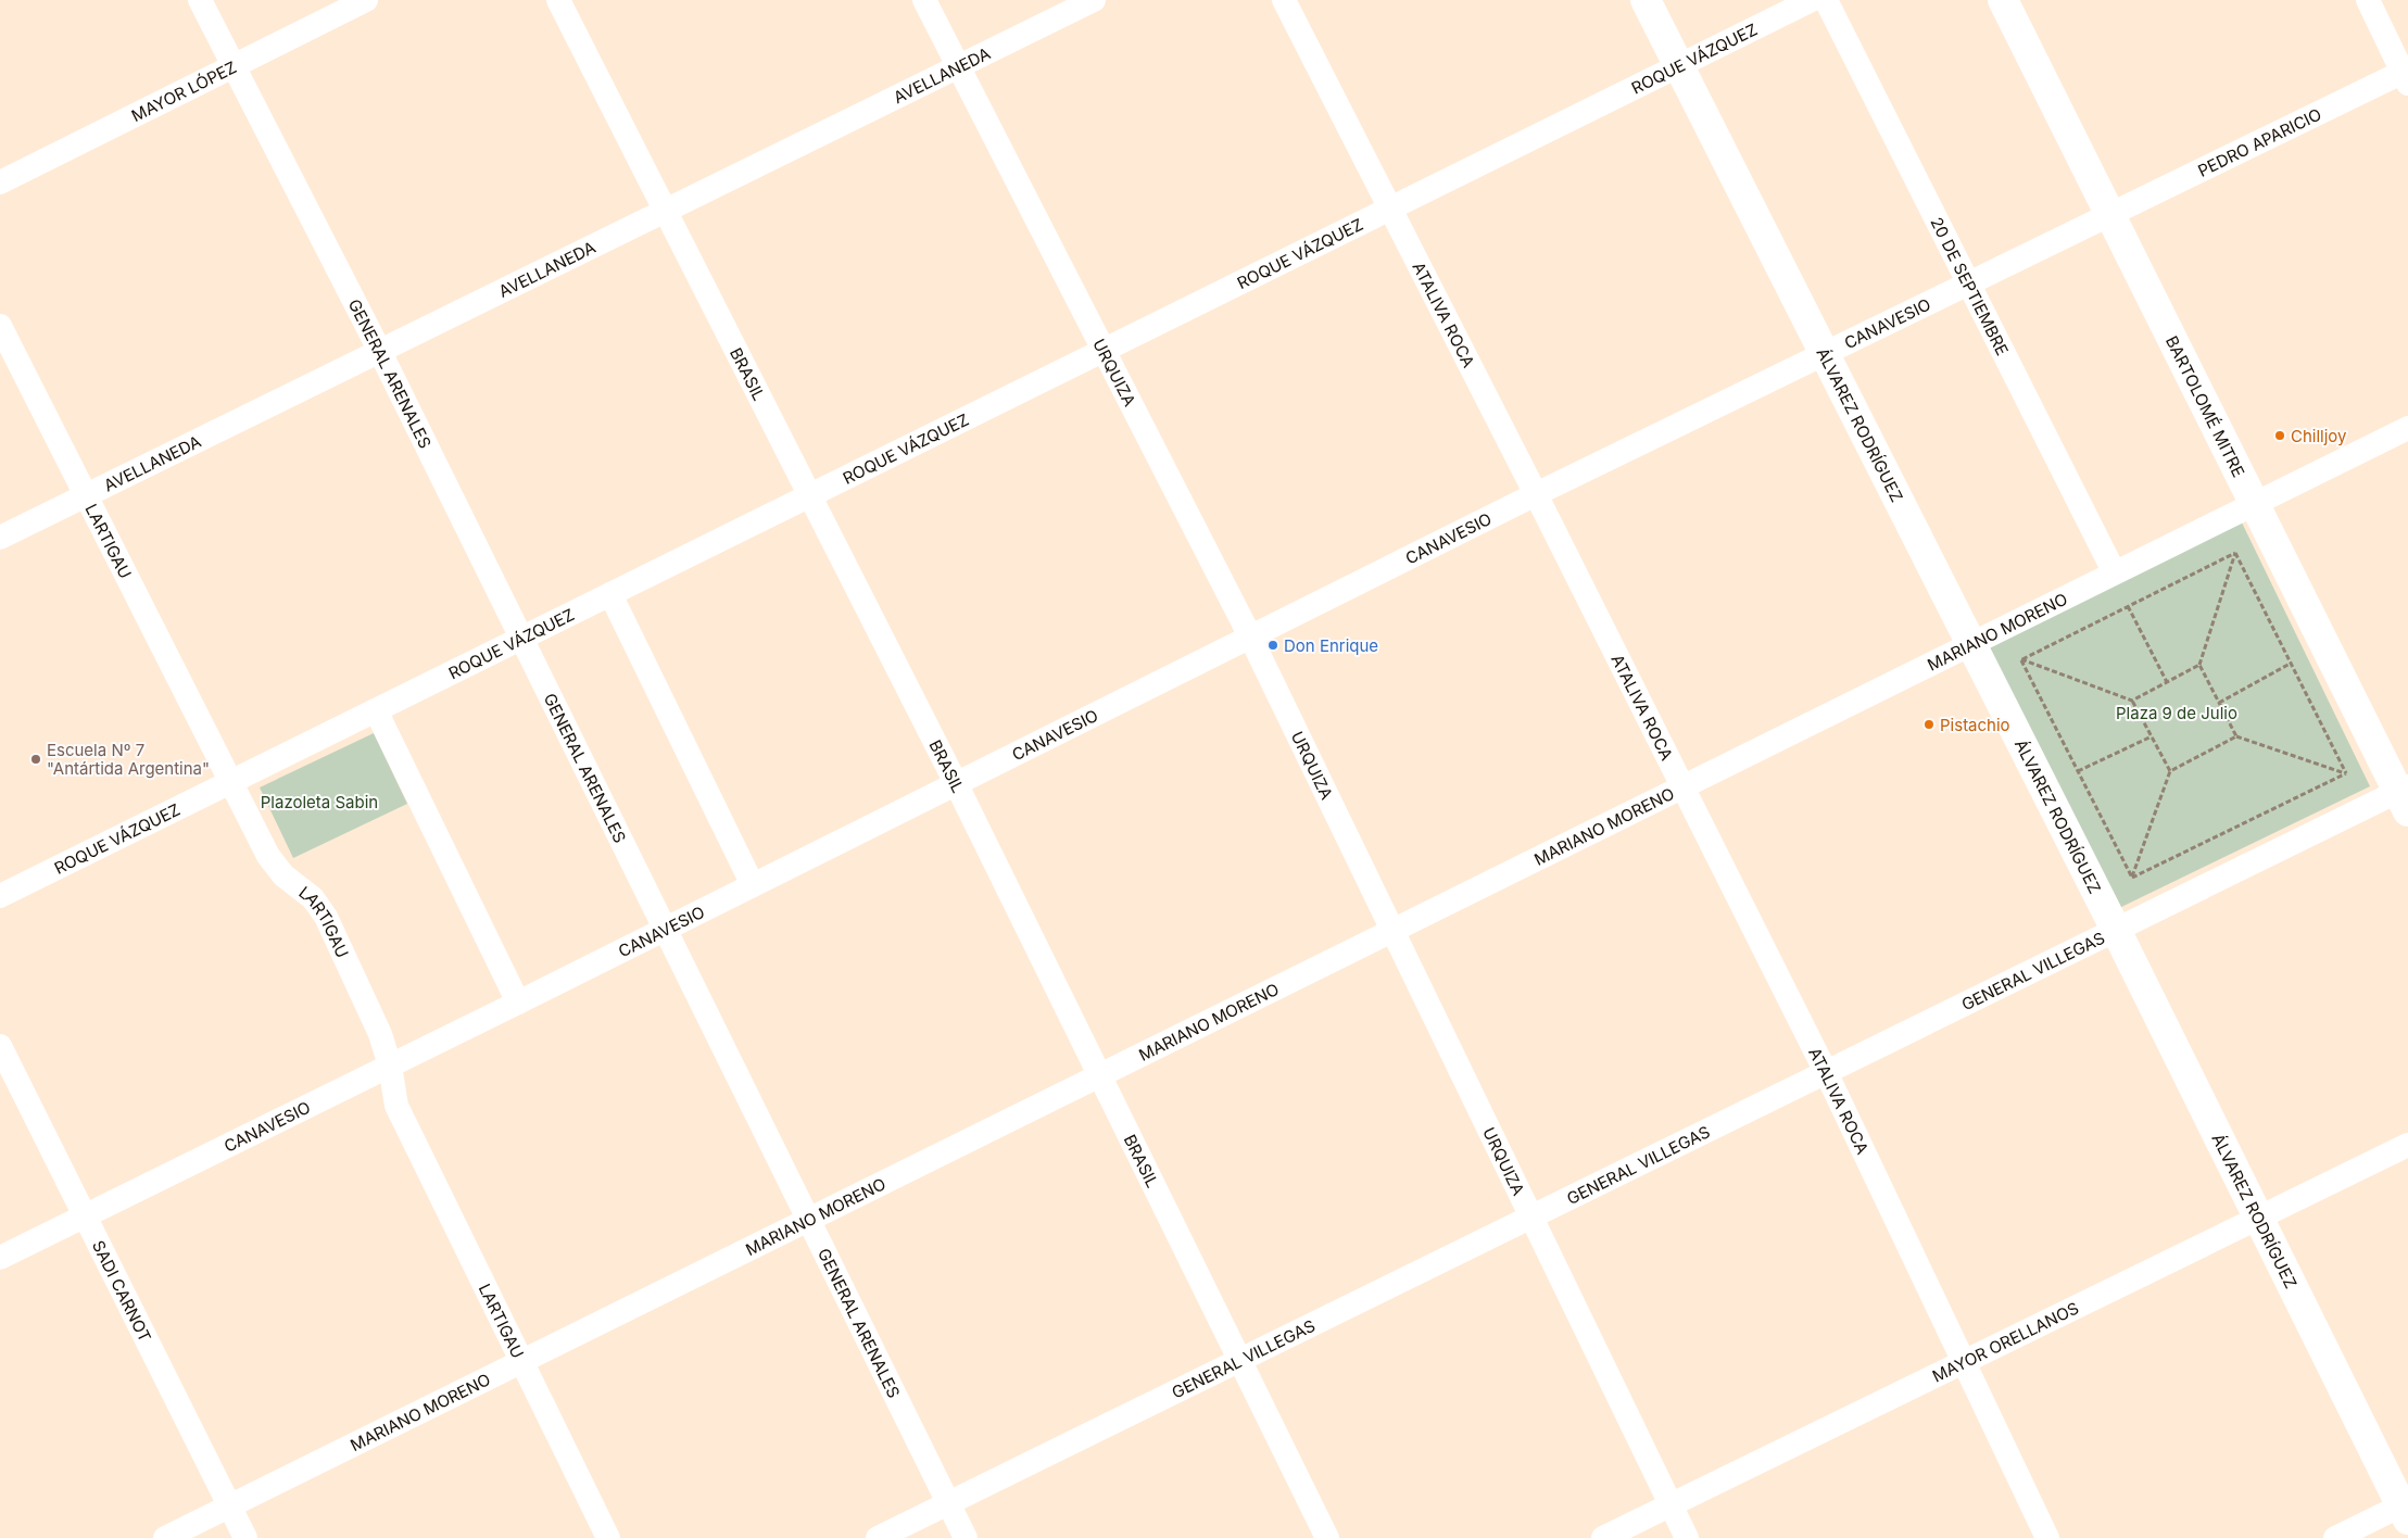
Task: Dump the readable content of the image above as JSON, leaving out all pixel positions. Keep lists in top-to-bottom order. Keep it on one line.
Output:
{"streets":{"main road":["BARTOLOMÉ MITRE","ÁLVAREZ RODRÍGUEZ"],"street":["ROQUE VÁZQUEZ","AVELLANEDA","MAYOR LÓPEZ","PEDRO APARICIO","20 DE SEPTIEMBRE","ATALIVA ROCA","CANAVESIO","URQUIZA","GENERAL ARENALES","BRASIL","LARTIGAU","MARIANO MORENO","GENERAL VILLEGAS","SADI CARNOT","MAYOR ORELLANOS"]},"crossings":[["ROQUE VÁZQUEZ","ATALIVA ROCA"],["ROQUE VÁZQUEZ","URQUIZA"],["ROQUE VÁZQUEZ","GENERAL ARENALES"],["ROQUE VÁZQUEZ","BRASIL"],["ROQUE VÁZQUEZ","ÁLVAREZ RODRÍGUEZ"],["ROQUE VÁZQUEZ","LARTIGAU"],["AVELLANEDA","URQUIZA"],["AVELLANEDA","GENERAL ARENALES"],["AVELLANEDA","BRASIL"],["AVELLANEDA","LARTIGAU"],["MAYOR LÓPEZ","GENERAL ARENALES"],["PEDRO APARICIO","CANAVESIO"],["PEDRO APARICIO","BARTOLOMÉ MITRE"],["20 DE SEPTIEMBRE","CANAVESIO"],["20 DE SEPTIEMBRE","MARIANO MORENO"],["ATALIVA ROCA","CANAVESIO"],["ATALIVA ROCA","MARIANO MORENO"],["ATALIVA ROCA","GENERAL VILLEGAS"],["ATALIVA ROCA","MAYOR ORELLANOS"],["CANAVESIO","URQUIZA"],["CANAVESIO","GENERAL ARENALES"],["CANAVESIO","BRASIL"],["CANAVESIO","BARTOLOMÉ MITRE"],["CANAVESIO","ÁLVAREZ RODRÍGUEZ"],["CANAVESIO","LARTIGAU"],["CANAVESIO","SADI CARNOT"],["URQUIZA","MARIANO MORENO"],["URQUIZA","GENERAL VILLEGAS"],["URQUIZA","MAYOR ORELLANOS"],["GENERAL ARENALES","MARIANO MORENO"],["GENERAL ARENALES","GENERAL VILLEGAS"],["BRASIL","MARIANO MORENO"],["BRASIL","GENERAL VILLEGAS"],["BARTOLOMÉ MITRE","MARIANO MORENO"],["BARTOLOMÉ MITRE","GENERAL VILLEGAS"],["ÁLVAREZ RODRÍGUEZ","MARIANO MORENO"],["ÁLVAREZ RODRÍGUEZ","GENERAL VILLEGAS"],["ÁLVAREZ RODRÍGUEZ","MAYOR ORELLANOS"],["LARTIGAU","MARIANO MORENO"],["MARIANO MORENO","SADI CARNOT"]],"parks":["Plaza 9 de Julio","Plazoleta Sabin"],"places":["Chilljoy","Don Enrique","Pistachio","Escuela Nº 7 \"Antártida Argentina\""]}
